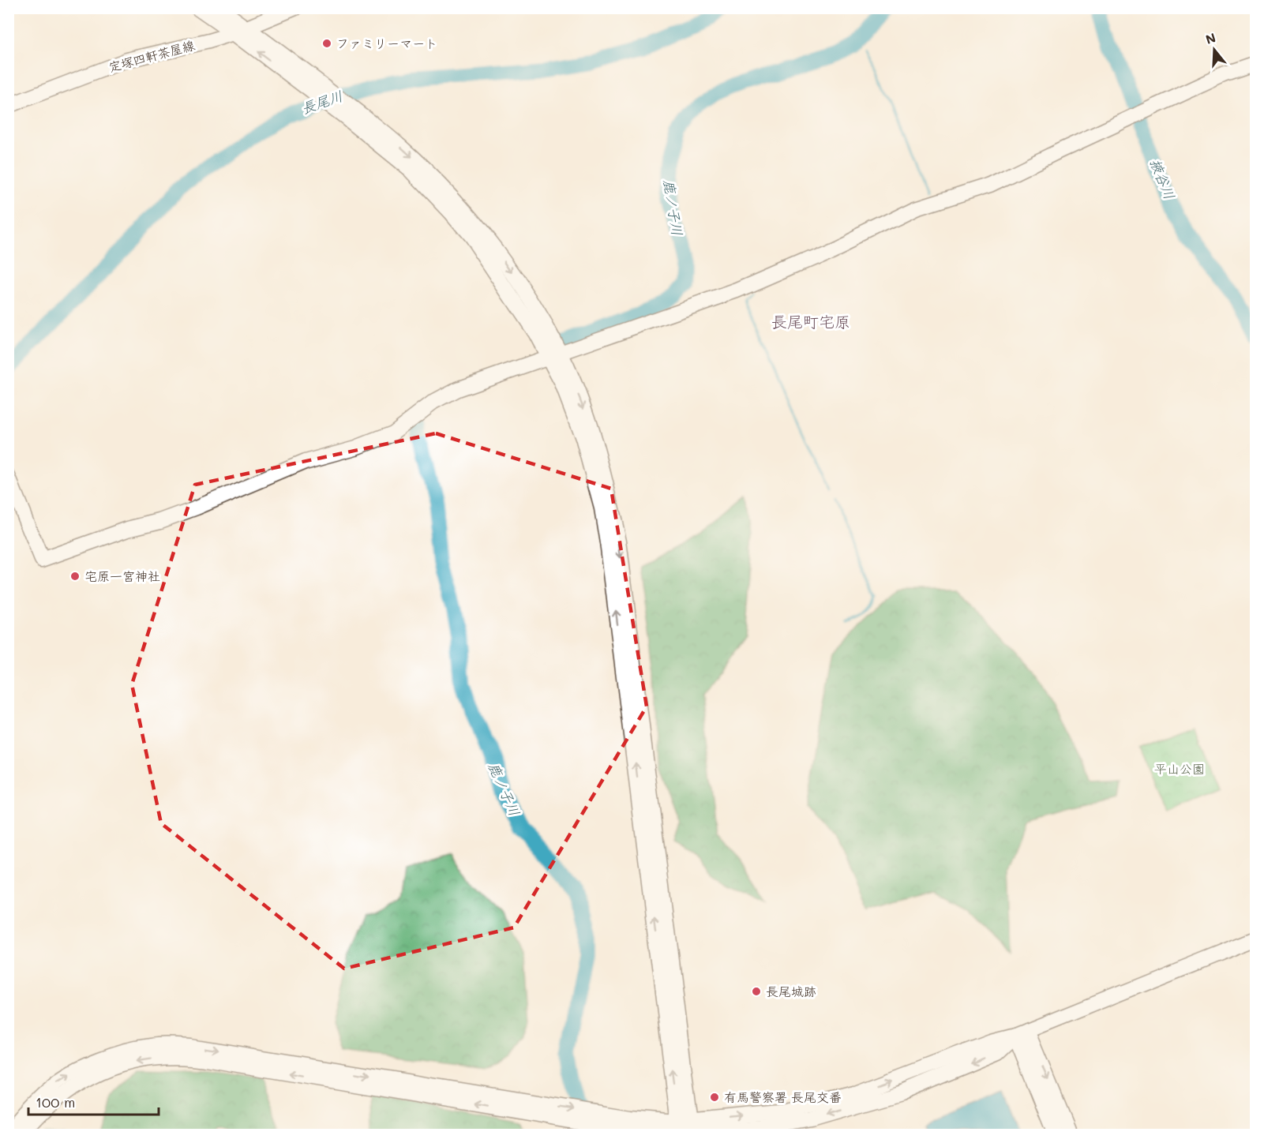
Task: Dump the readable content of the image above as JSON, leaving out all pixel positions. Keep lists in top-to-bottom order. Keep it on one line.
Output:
{"streets":{"street":["定塚四軒茶屋線"]},"districts":["長尾町宅原"],"water":["長尾川","掖谷川","鹿ノ子川"],"parks":["平山公園"],"places":["ファミリーマート","宅原一宮神社","長尾城跡","有馬警察署 長尾交番"],"scale_bar":"100 m","north":"top"}
